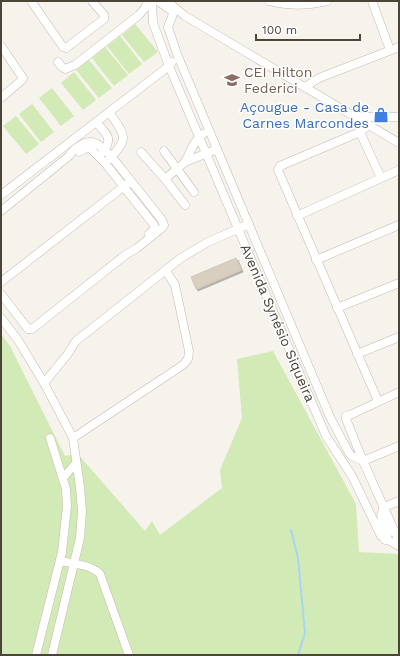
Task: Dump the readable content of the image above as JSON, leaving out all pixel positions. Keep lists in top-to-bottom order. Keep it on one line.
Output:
{"streets":{"street":["Avenida Synésio Siqueira"]},"places":{"school or university":["CEI Hilton Federici"],"shop":["Açougue - Casa de Carnes Marcondes"]},"scale_bar":"100 m"}
